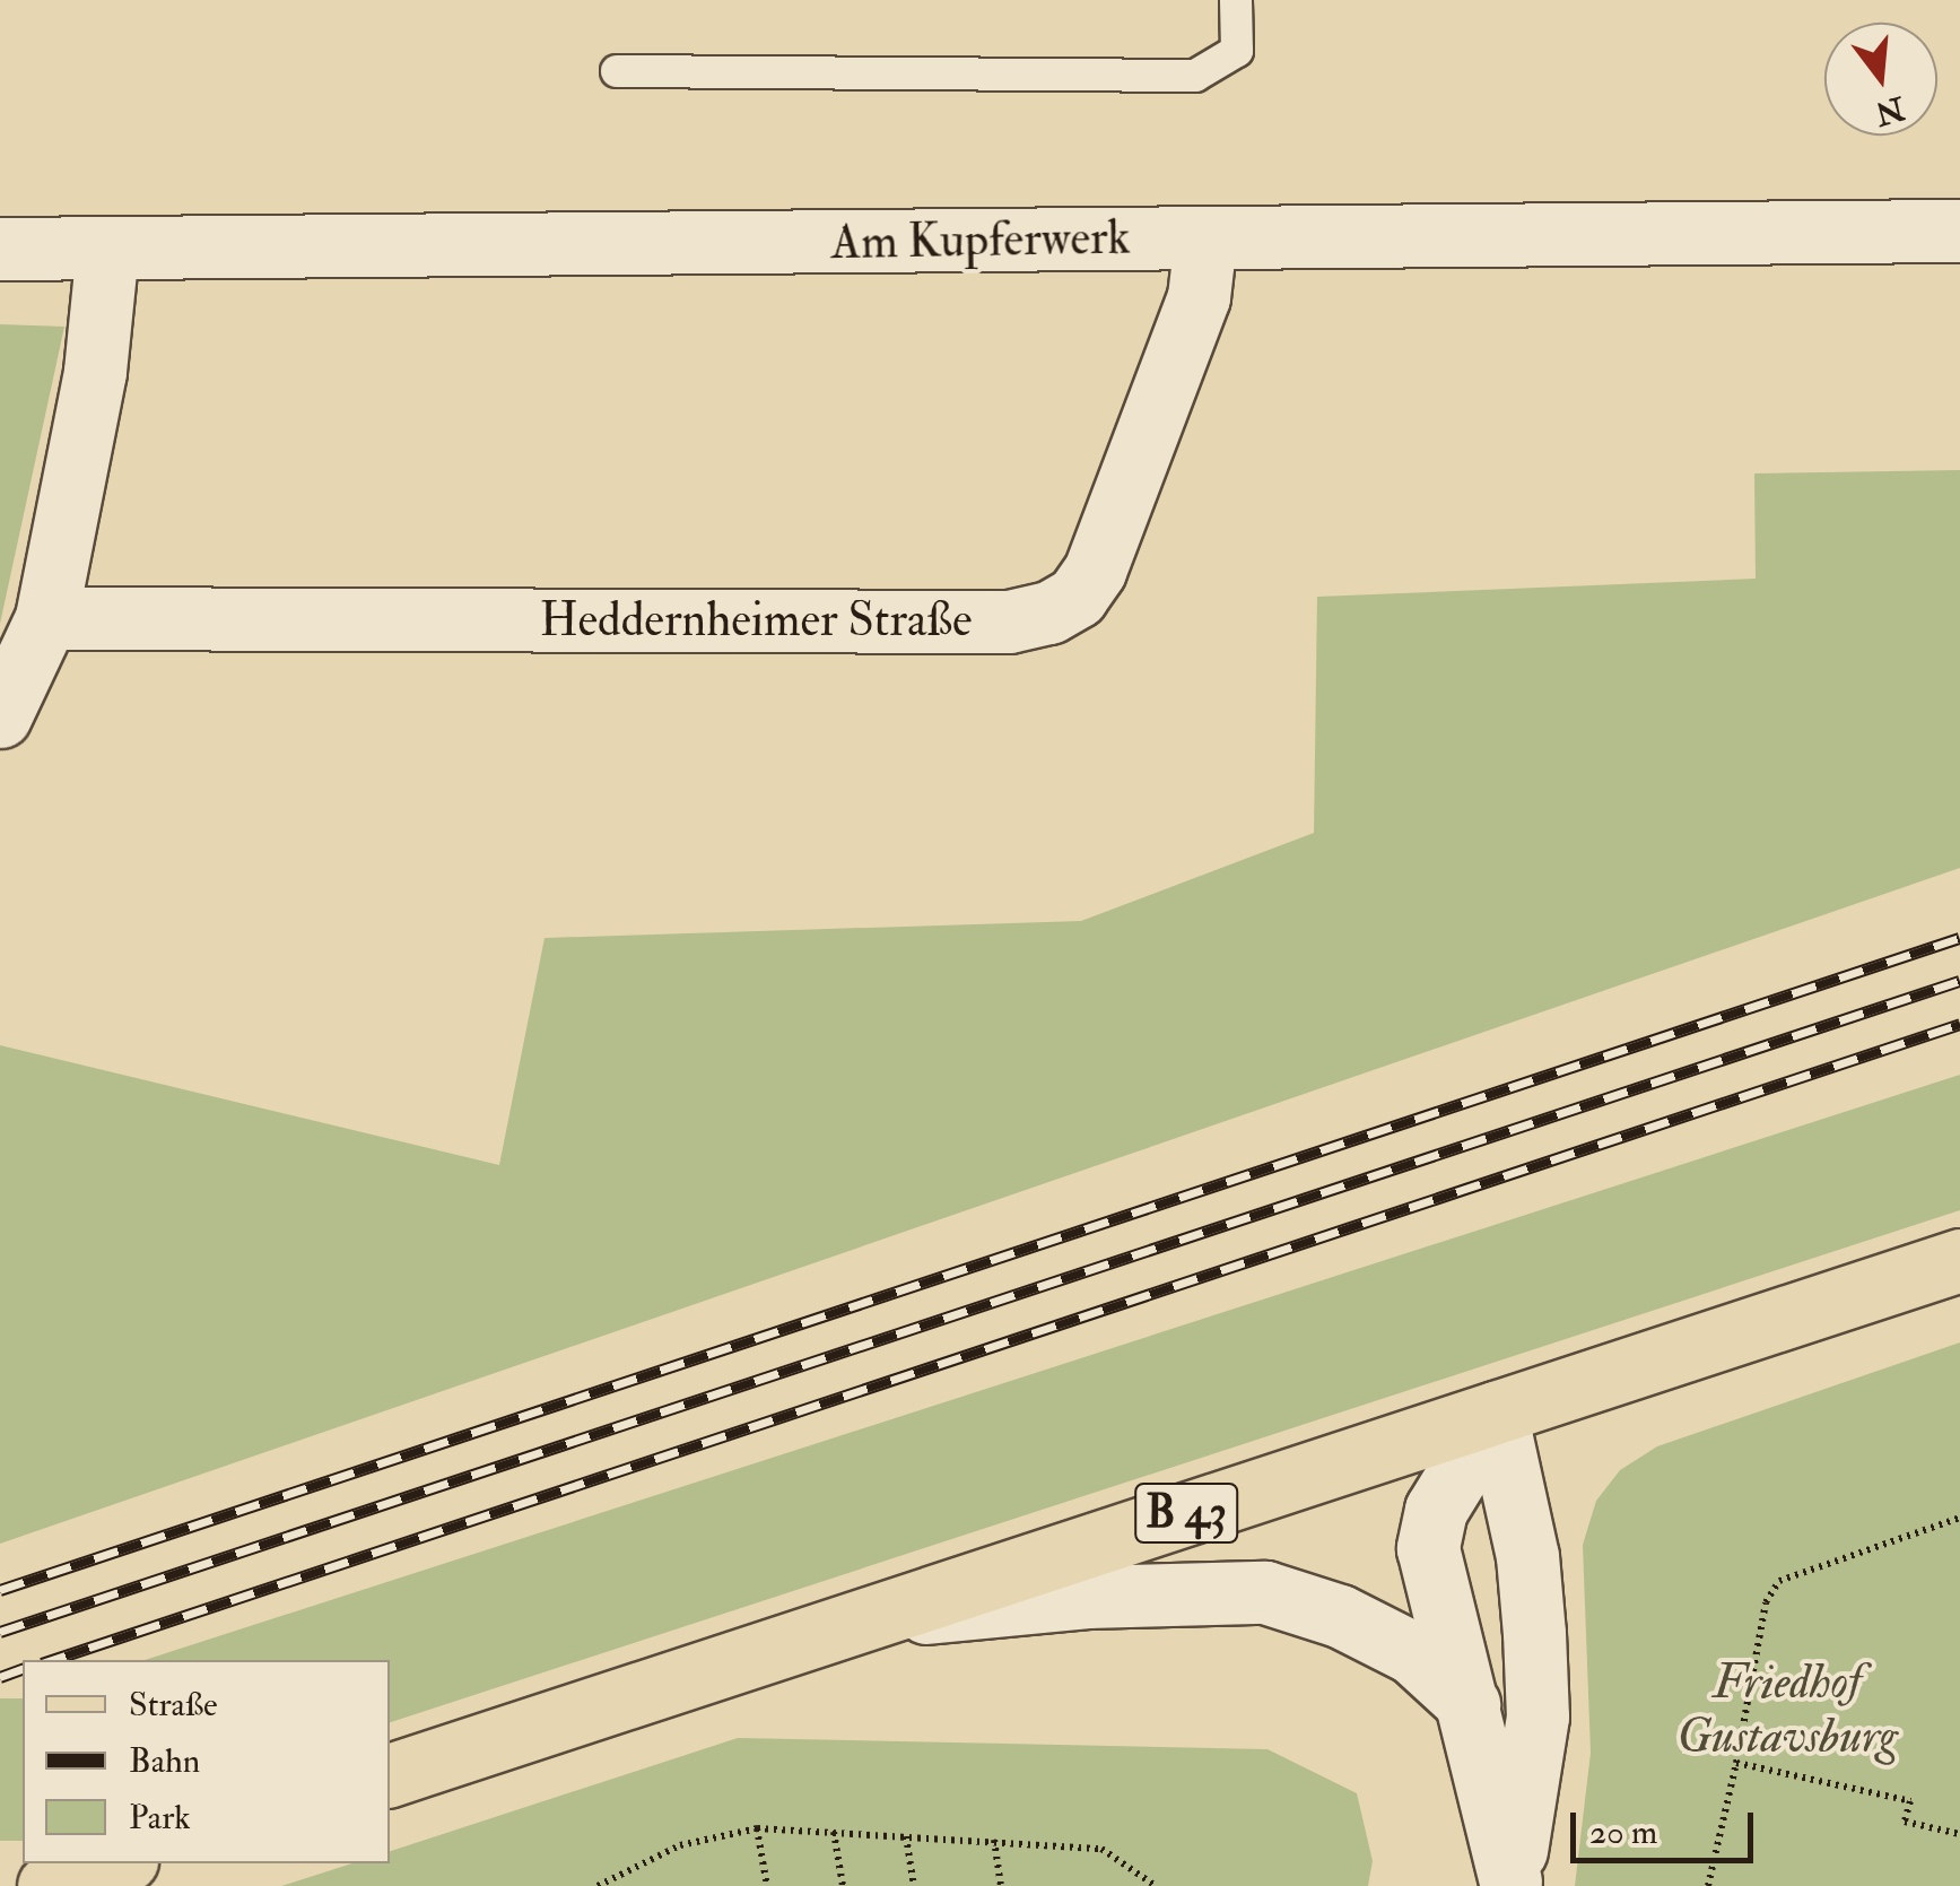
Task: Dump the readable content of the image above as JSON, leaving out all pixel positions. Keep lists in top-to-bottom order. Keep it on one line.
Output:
{"streets":{"main road":["B 43"],"street":["Am Kupferwerk","Heddernheimer Straße"]},"crossings":[["Am Kupferwerk","Heddernheimer Straße"]],"parks":["Friedhof Gustavsburg"],"legend":["Straße","Bahn","Park"],"scale_bar":"20 m","north":"bottom"}
